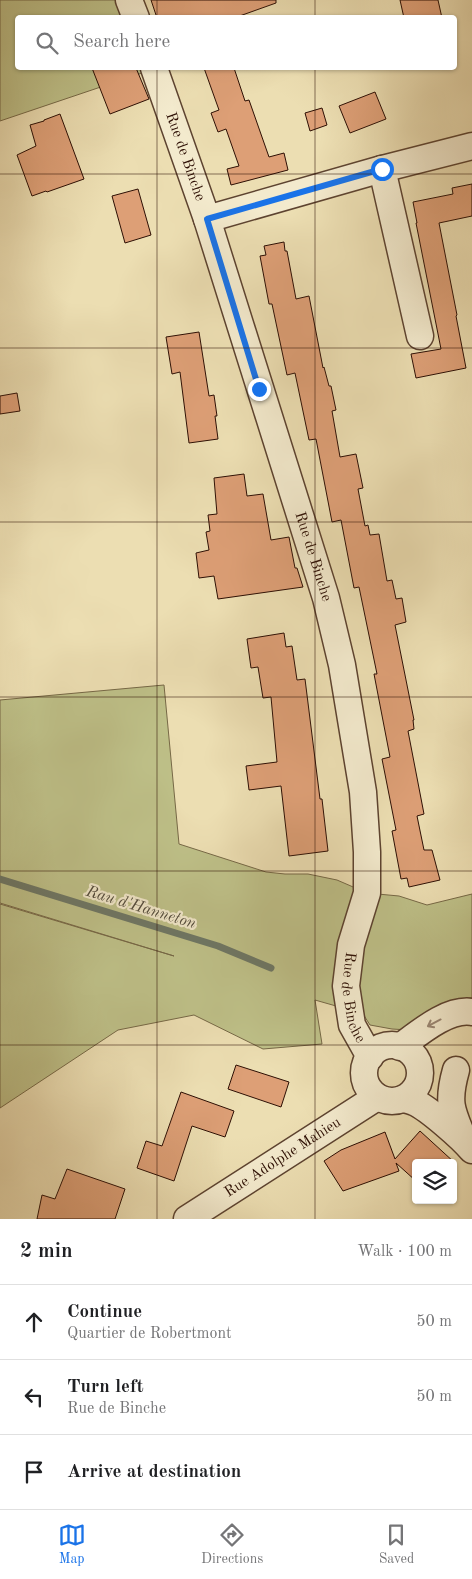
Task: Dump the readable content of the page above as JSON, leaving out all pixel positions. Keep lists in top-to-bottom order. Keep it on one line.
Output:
{"streets":{"street":["Rue de Binche","Rue Adolphe Mahieu"]},"crossings":[["Rue de Binche","Rue Adolphe Mahieu"]],"water":["Rau d'Hanneton"],"page":{"search":"Search here","heading":["2 min","Walk · 100 m"],"list":[["Continue","Quartier de Robertmont","50 m"],["Turn left","Rue de Binche","50 m"],"Arrive at destination"],"nav":["Map","Directions","Saved"]}}
